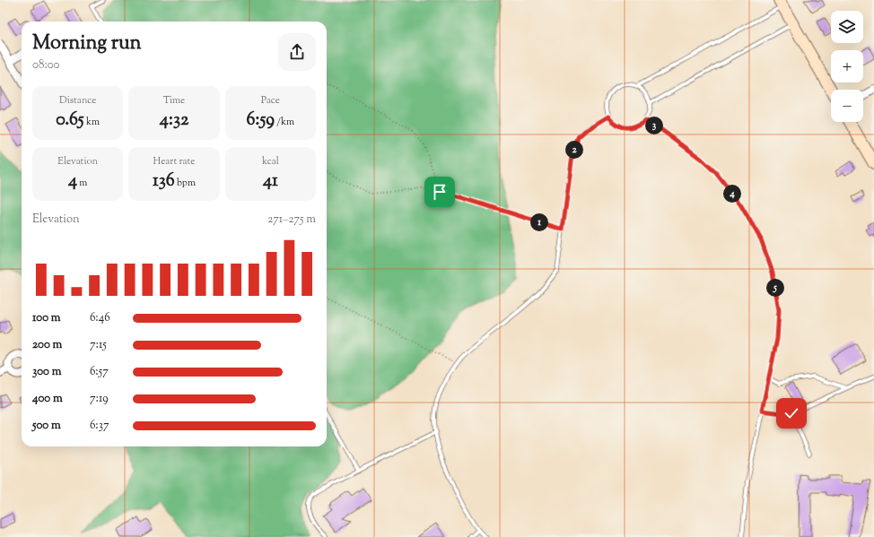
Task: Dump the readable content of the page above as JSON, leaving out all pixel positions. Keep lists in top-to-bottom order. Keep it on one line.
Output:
{"page":{"map_buttons":["+","−"],"heading":["Morning run","08:00"],"stats":[["Distance","0.65 km"],["Time","4:32"],["Pace","6:59 /km"],["Elevation","4 m"],["Heart rate","136 bpm"],["kcal","41"]],"pins":["3","2","4","1","5"],"chart":["Elevation","271–275 m"],"list":[{"name":"100 m","note":"6:46"},{"name":"200 m","note":"7:15"},{"name":"300 m","note":"6:57"},{"name":"400 m","note":"7:19"},{"name":"500 m","note":"6:37"}]}}
